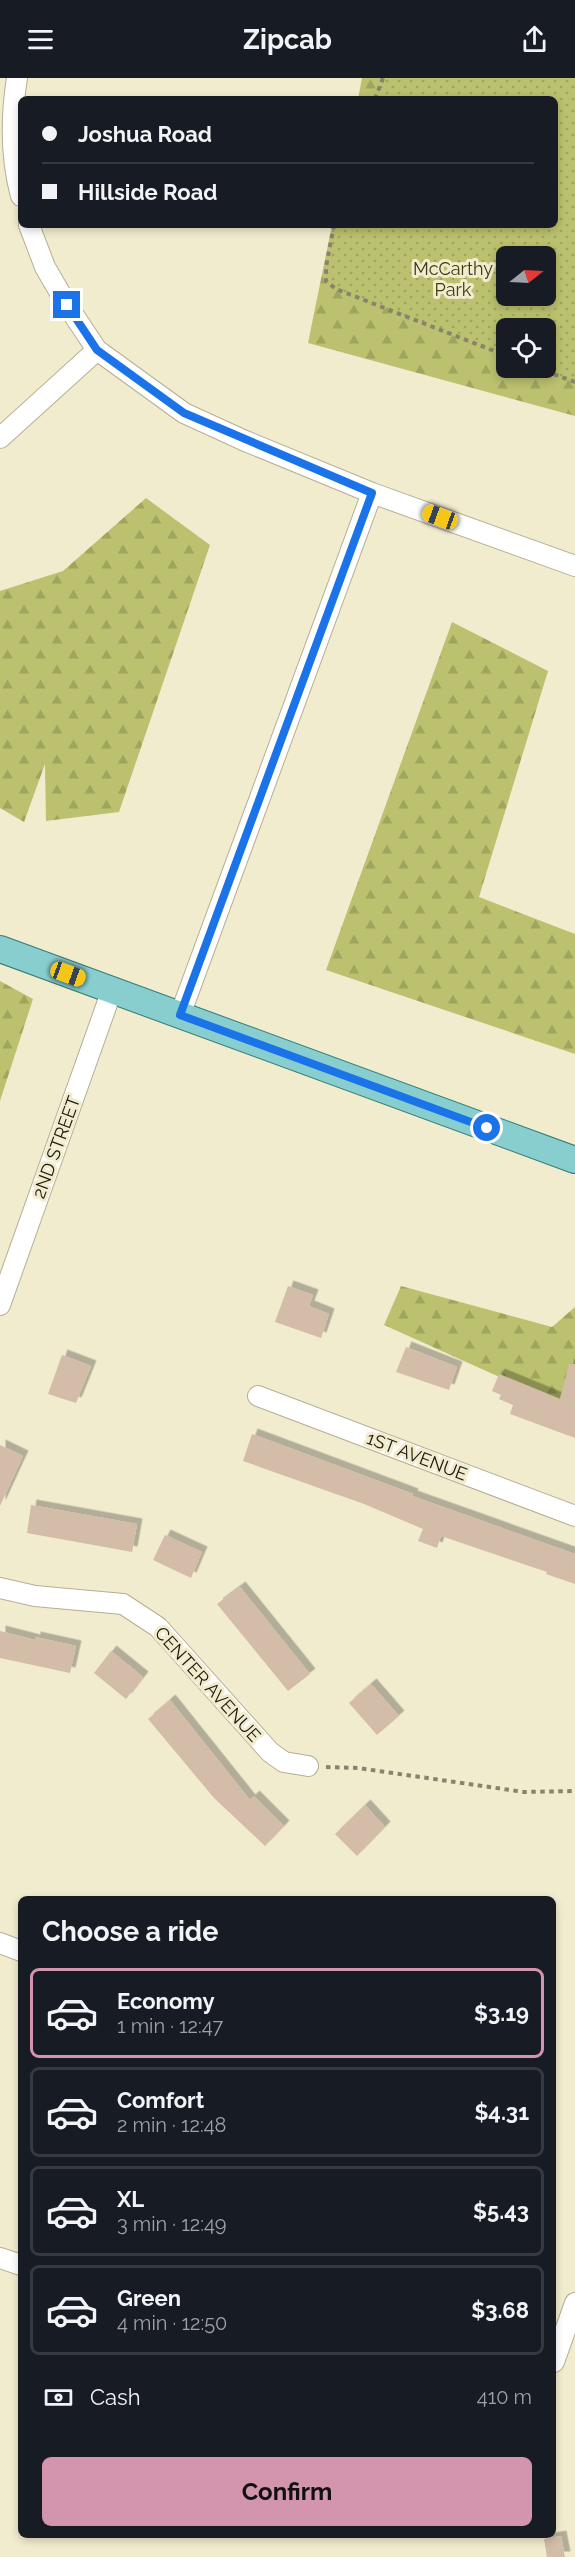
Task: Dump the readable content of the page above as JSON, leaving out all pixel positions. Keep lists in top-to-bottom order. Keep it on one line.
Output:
{"streets":{"street":["2ND STREET","1ST AVENUE","CENTER AVENUE"]},"parks":["McCarthy Park"],"north":"right","page":{"header":"Zipcab","banner":["Joshua Road","Hillside Road"],"heading":"Choose a ride","list":[{"name":"Economy","note":"1 min · 12:47","value":"$3.19"},{"name":"Comfort","note":"2 min · 12:48","value":"$4.31"},{"name":"XL","note":"3 min · 12:49","value":"$5.43"},{"name":"Green","note":"4 min · 12:50","value":"$3.68"}],"pay":["Cash","410 m"],"buttons":"Confirm"}}
